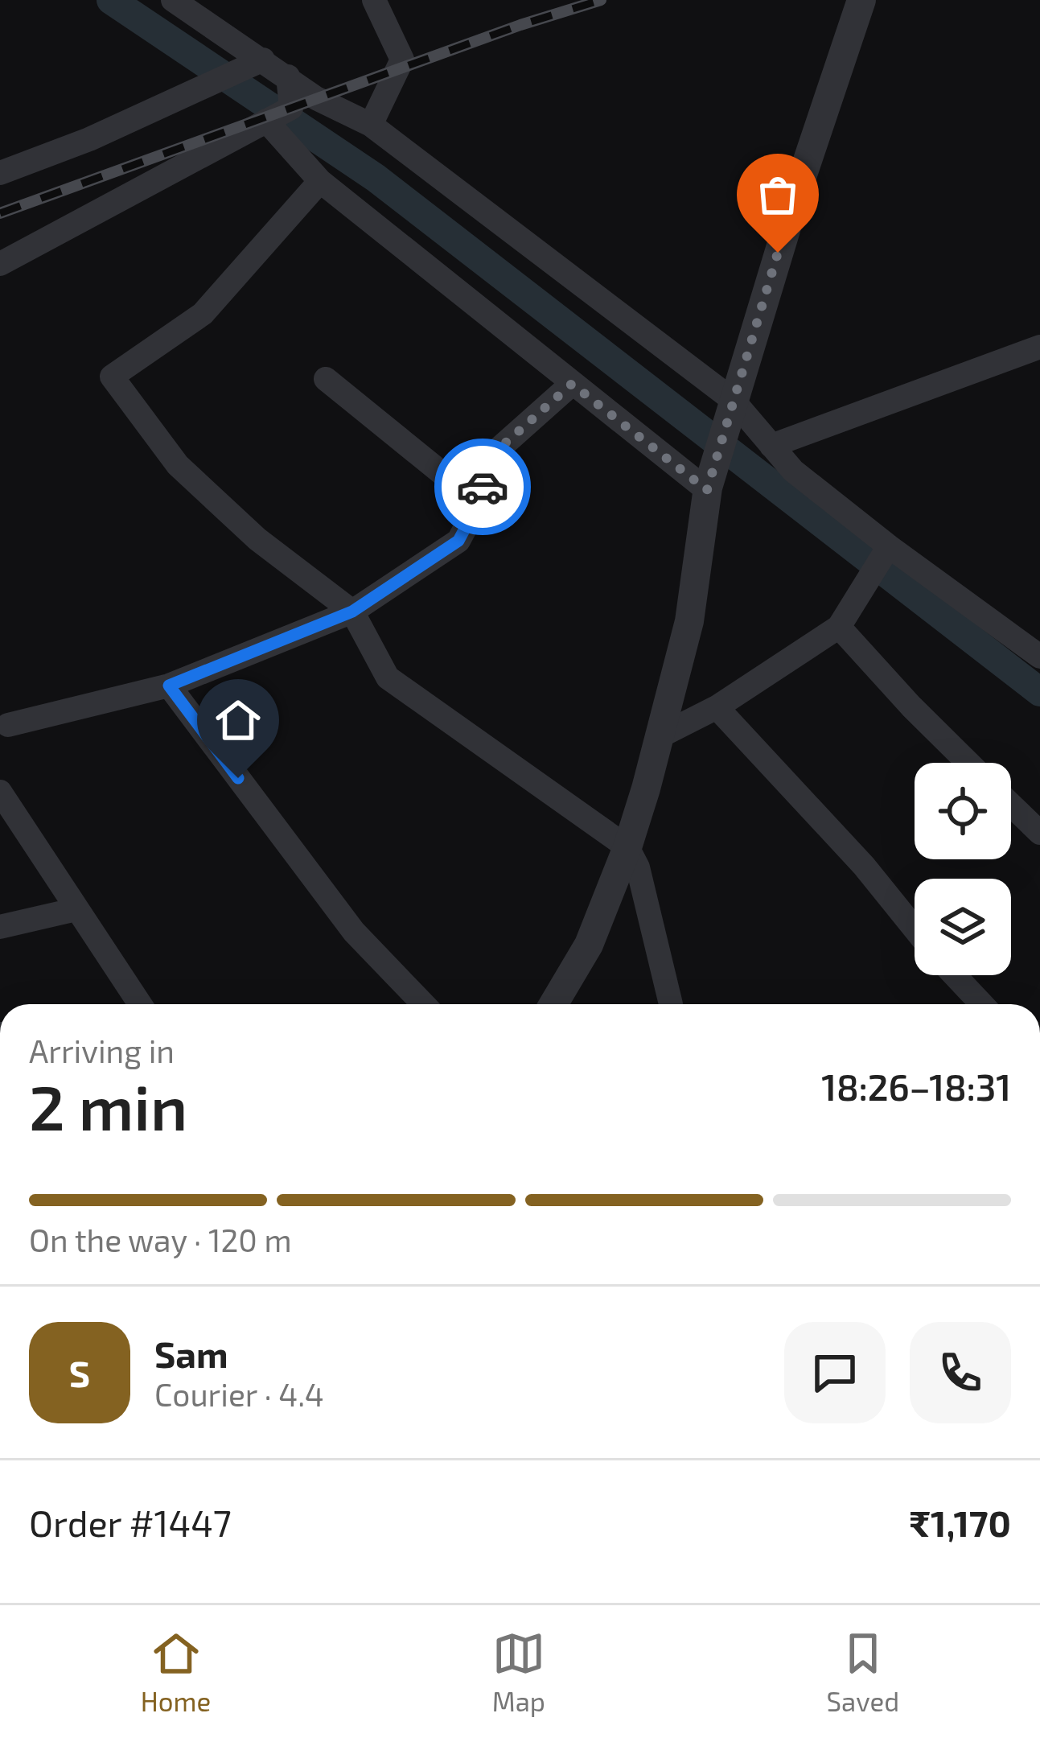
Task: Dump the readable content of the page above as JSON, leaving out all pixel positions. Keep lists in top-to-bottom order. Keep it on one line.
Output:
{"page":{"heading":["2 min","Arriving in","18:26–18:31"],"panel":["Sam","Courier · 4.4","Order #1447","₹1,170"],"bar":"On the way · 120 m","round":"S","tabs":["Home","Map","Saved"]}}
